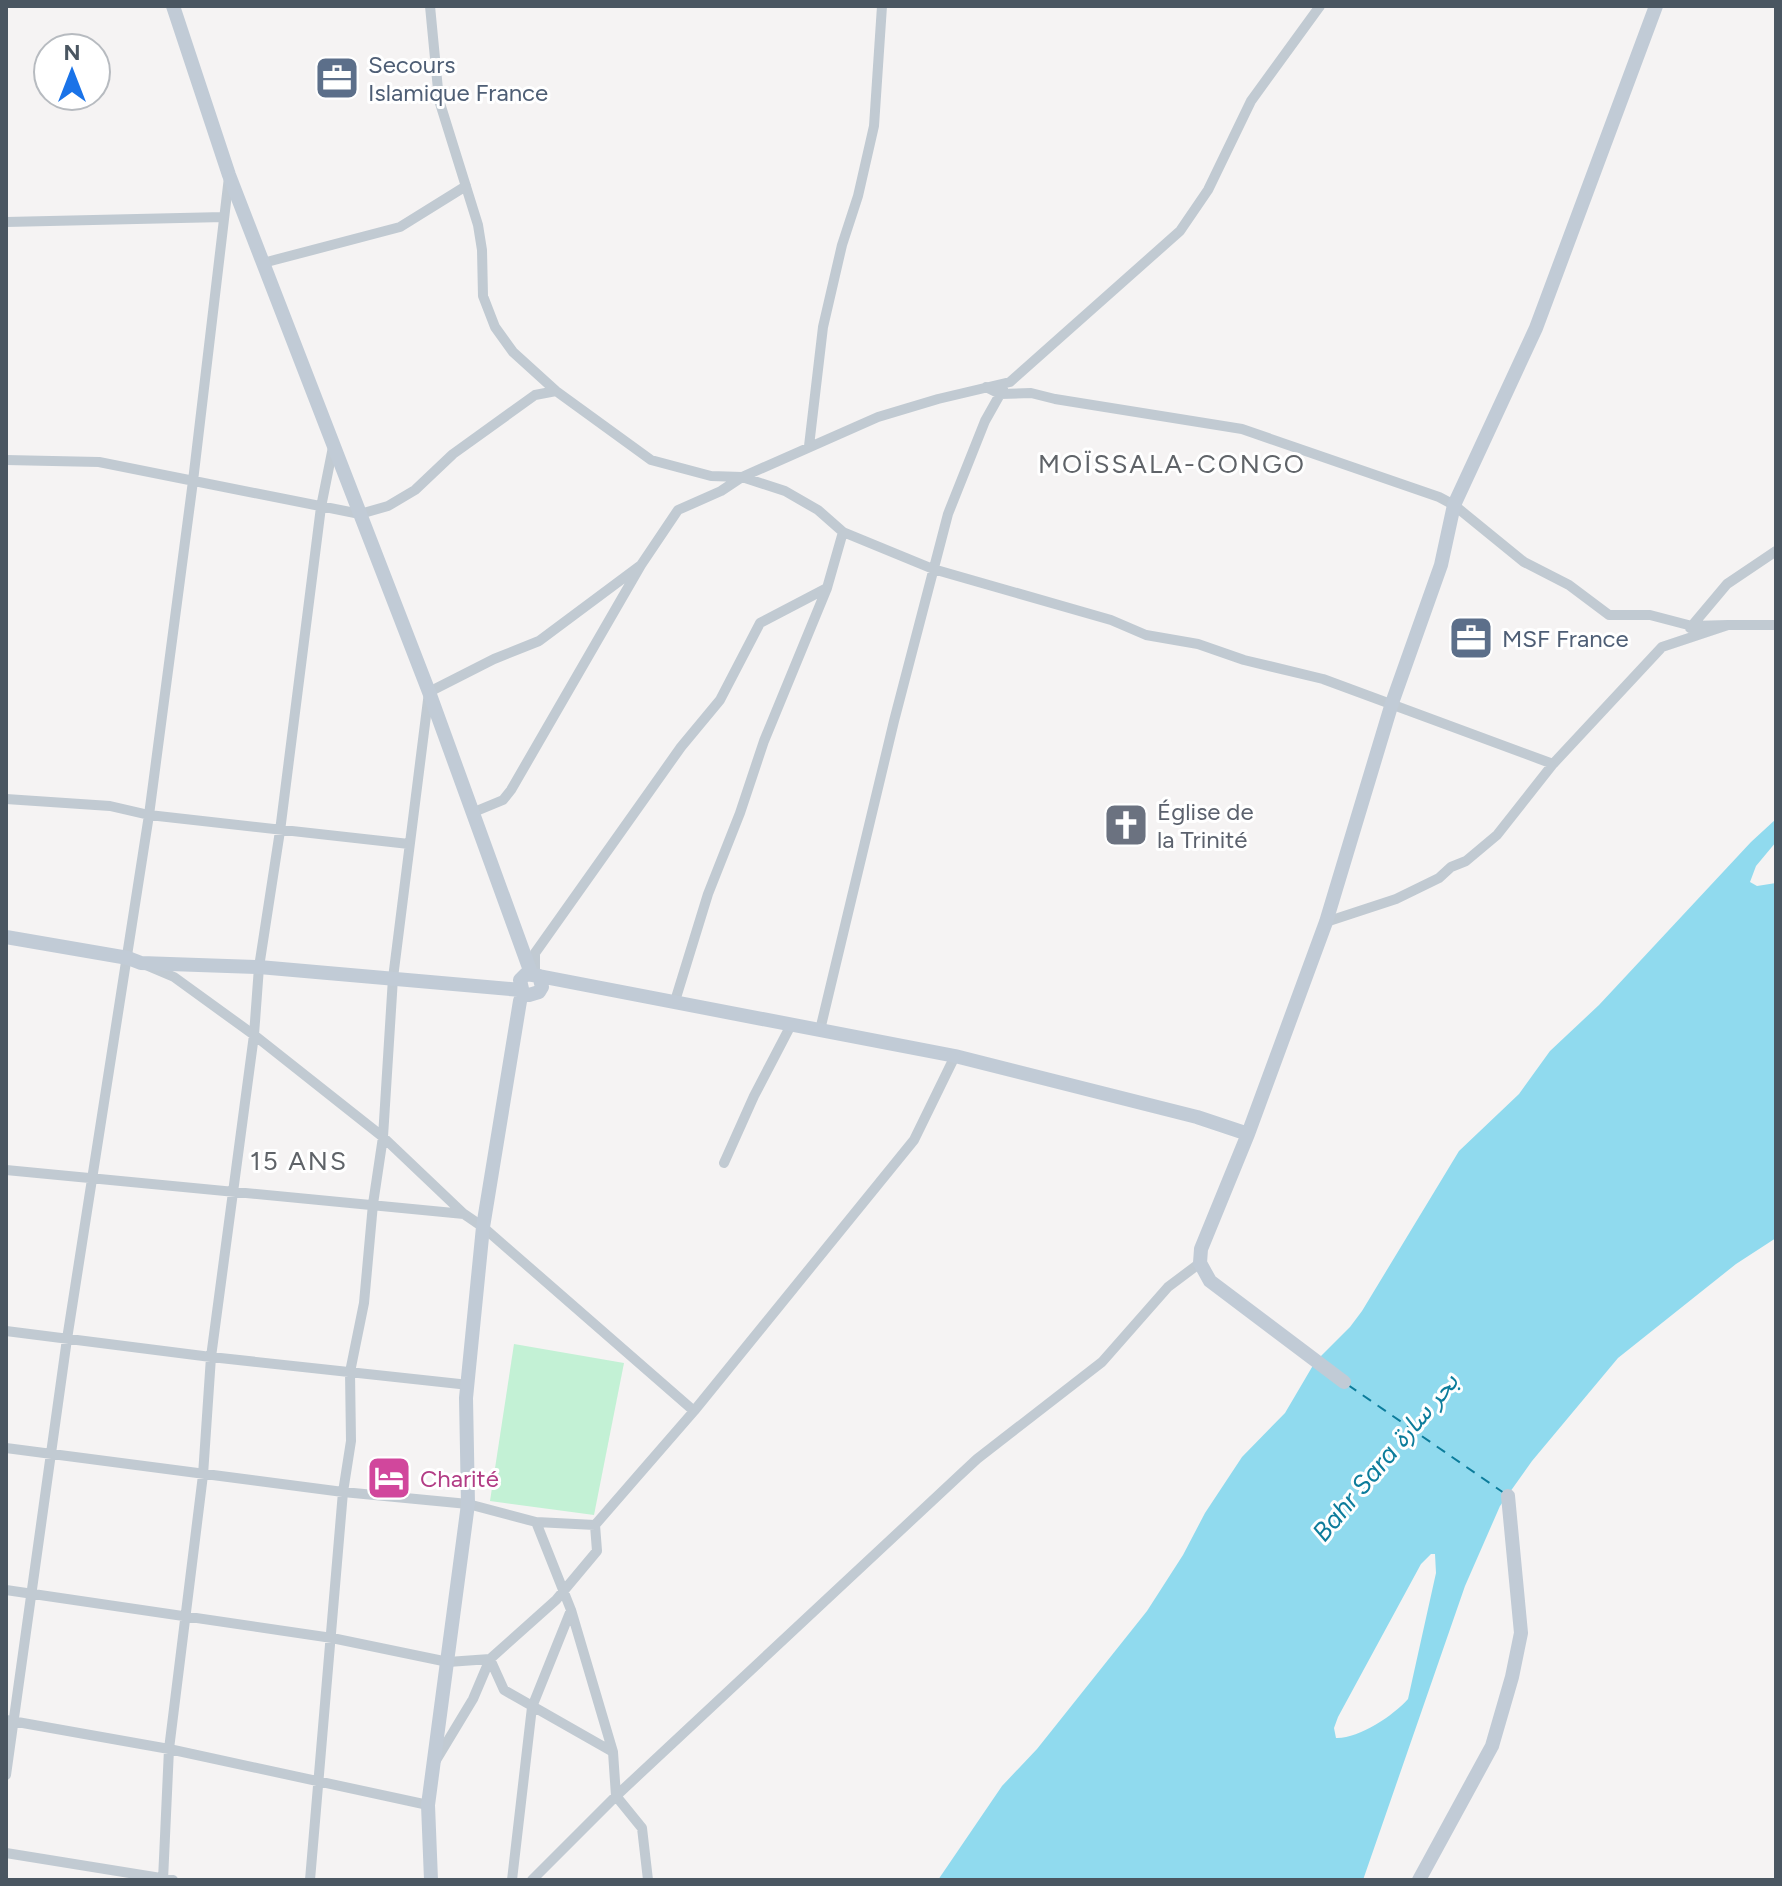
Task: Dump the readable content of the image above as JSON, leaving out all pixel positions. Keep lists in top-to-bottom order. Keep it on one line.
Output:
{"districts":["MOÏSSALA-CONGO","15 ANS"],"water":["Bahr Sara بحر سارة"],"places":{"office":["Secours Islamique France","MSF France"],"church":["Église de la Trinité"],"hotel":["Charité"]},"north":"top"}
